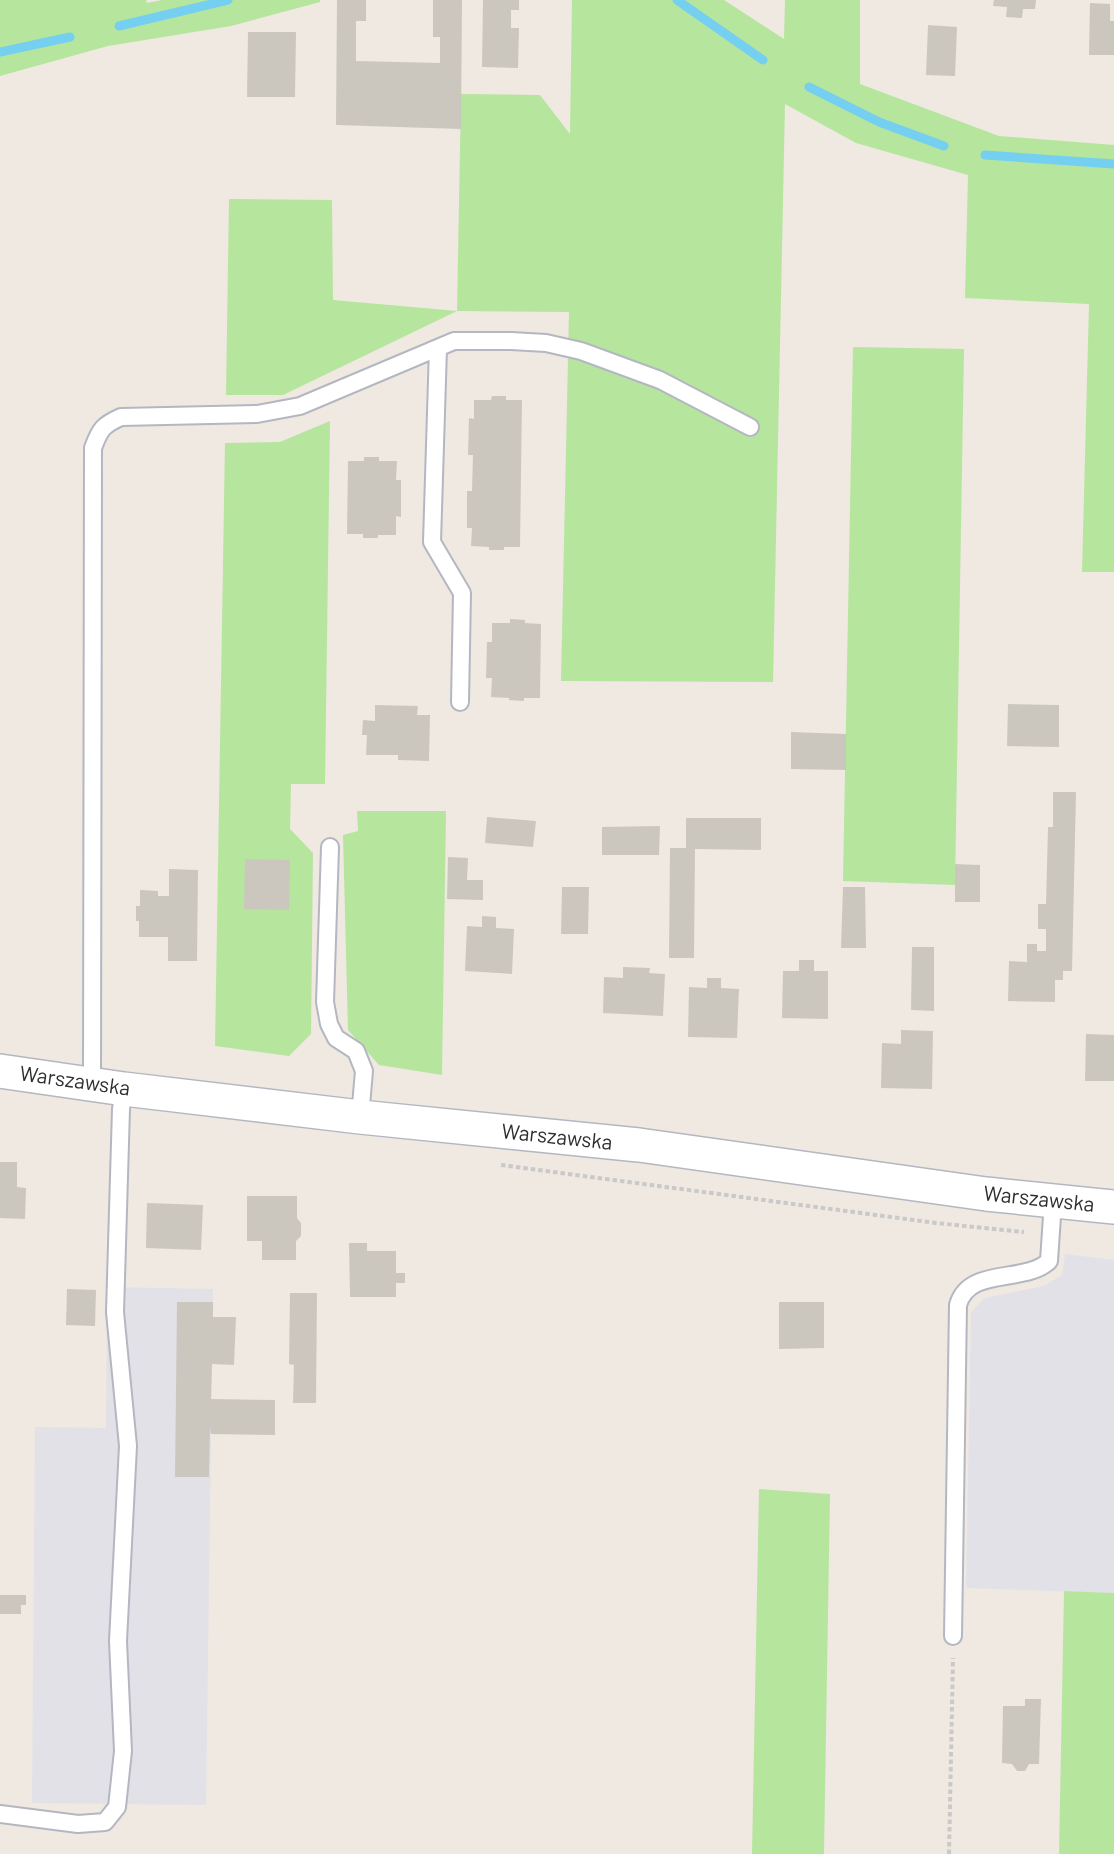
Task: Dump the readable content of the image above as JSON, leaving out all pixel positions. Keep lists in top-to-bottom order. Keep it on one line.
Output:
{"streets":{"main road":["Warszawska"]}}
